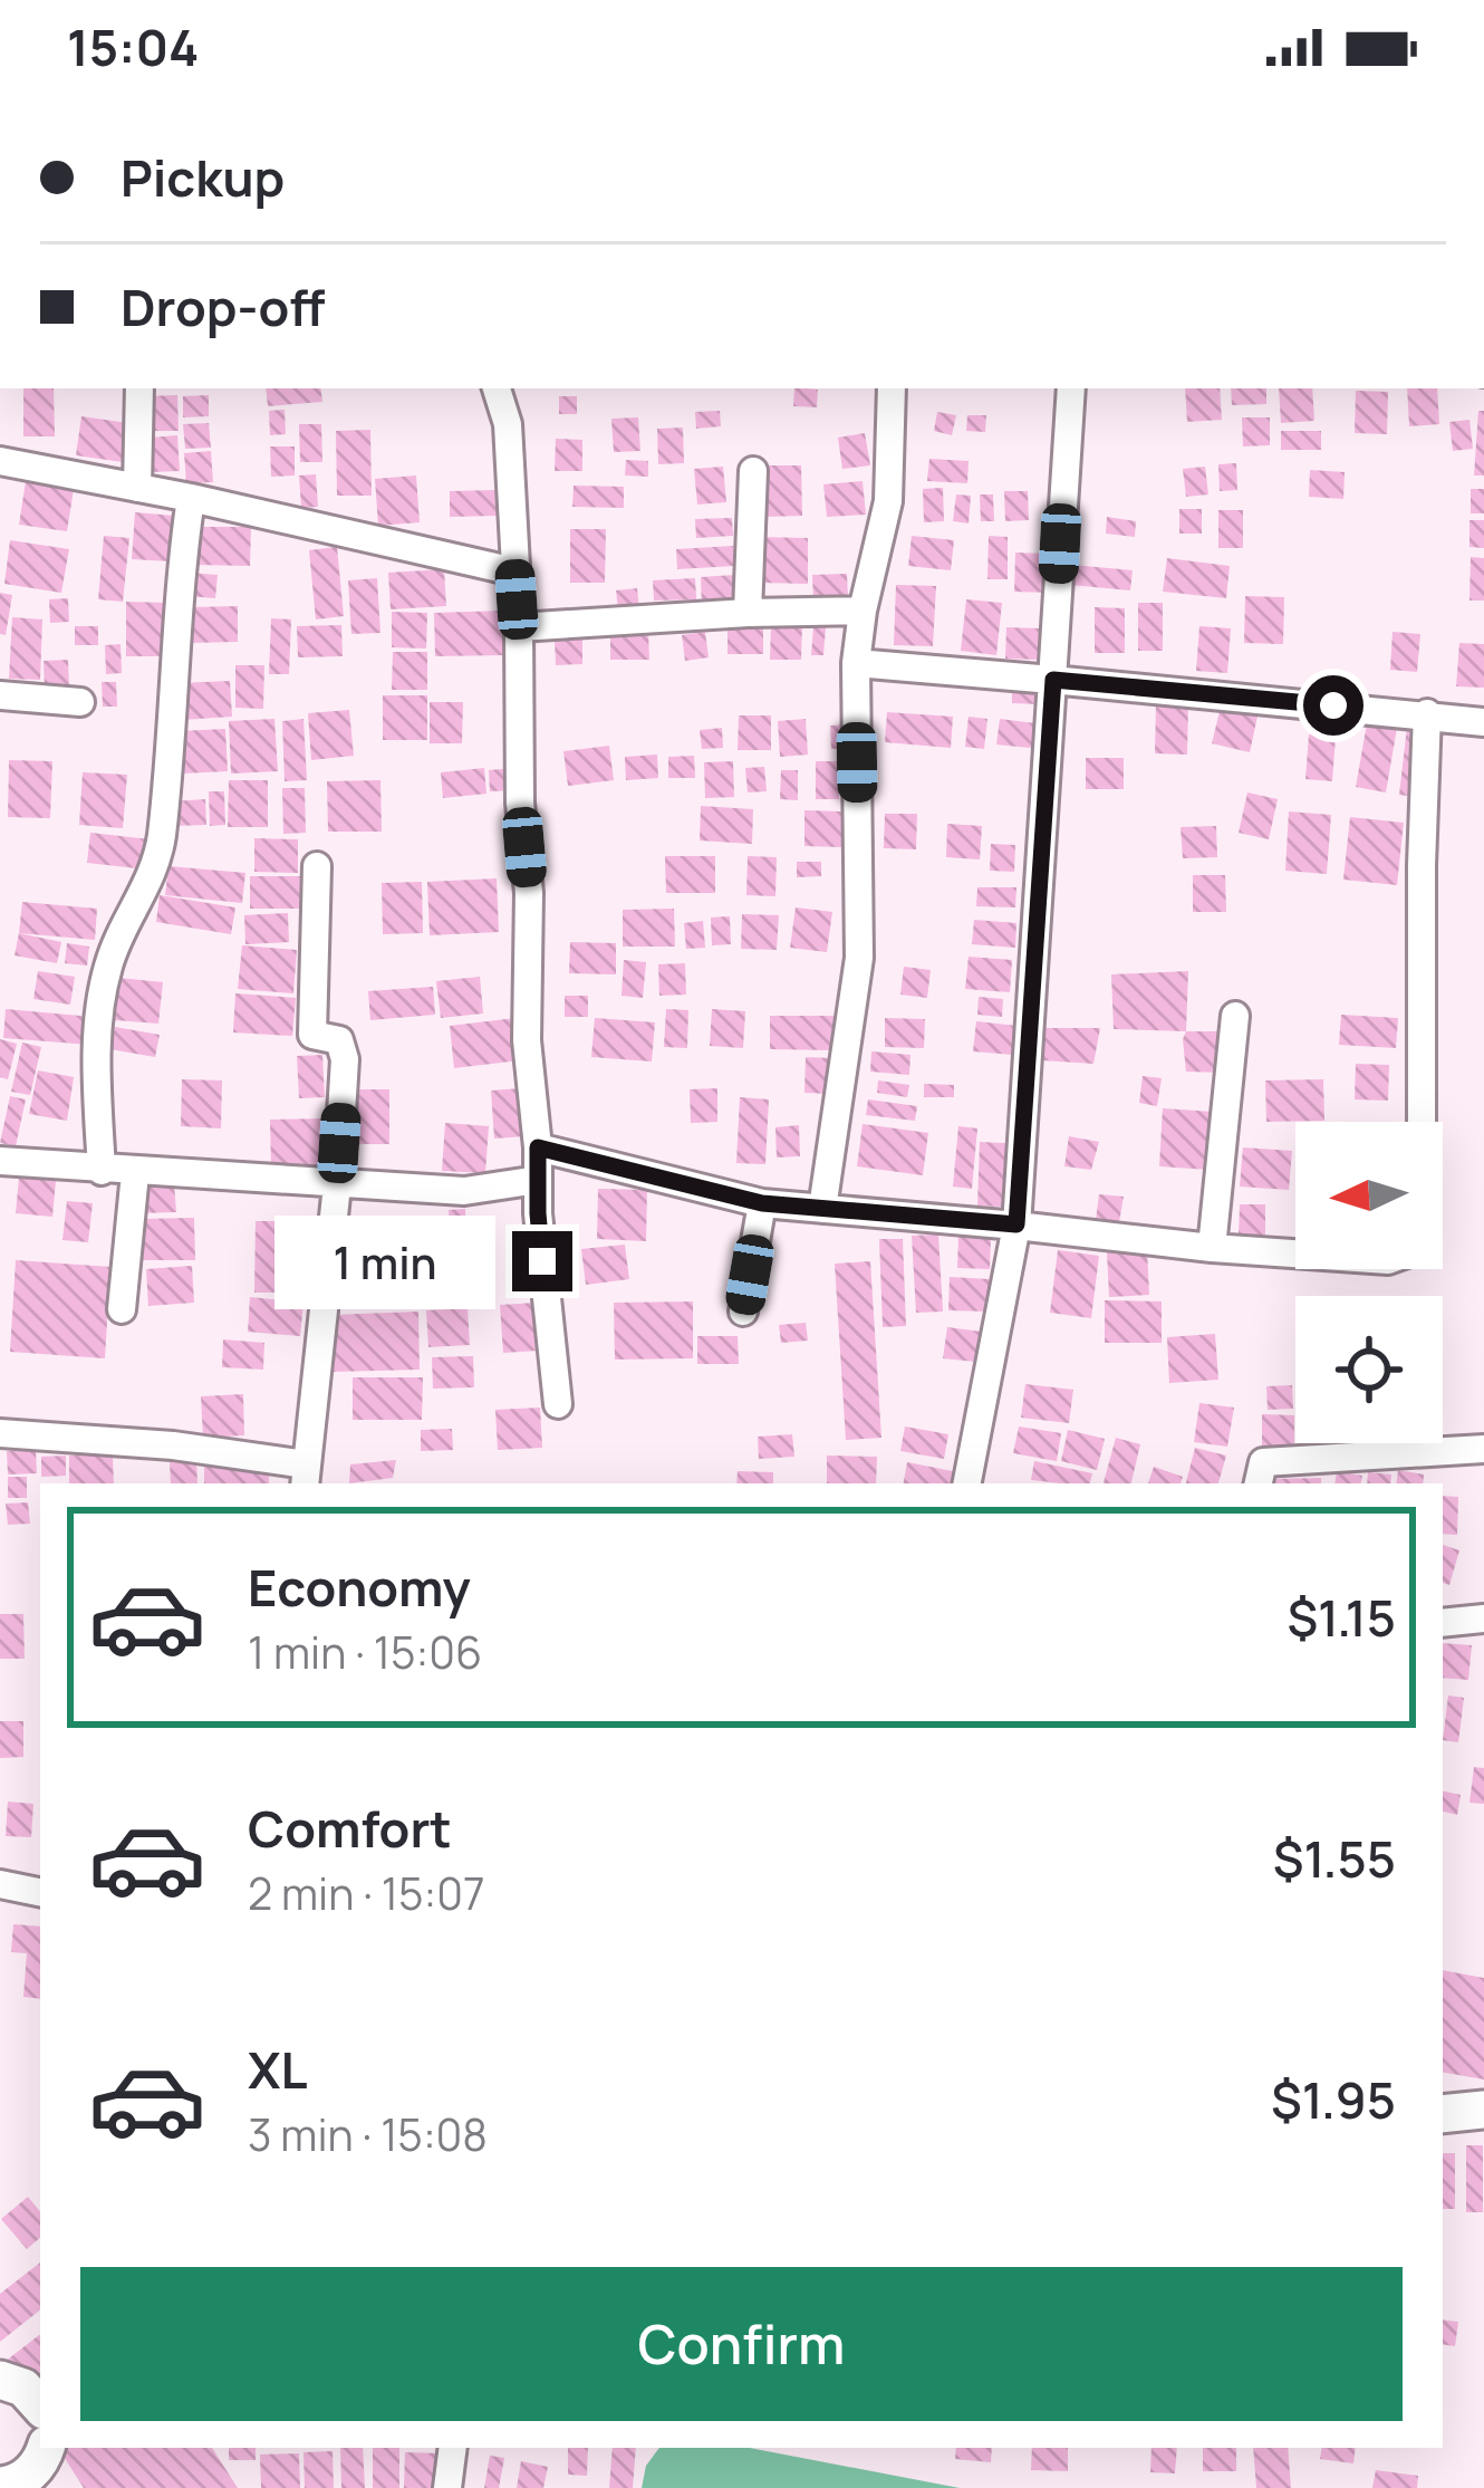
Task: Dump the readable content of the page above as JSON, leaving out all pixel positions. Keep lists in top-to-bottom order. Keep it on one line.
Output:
{"north":"left","page":{"status":"15:04","banner":["Pickup","Drop-off"],"bubble":"1 min","list":[{"name":"Economy","note":"1 min · 15:06","value":"$1.15"},{"name":"Comfort","note":"2 min · 15:07","value":"$1.55"},{"name":"XL","note":"3 min · 15:08","value":"$1.95"}],"buttons":"Confirm"}}
